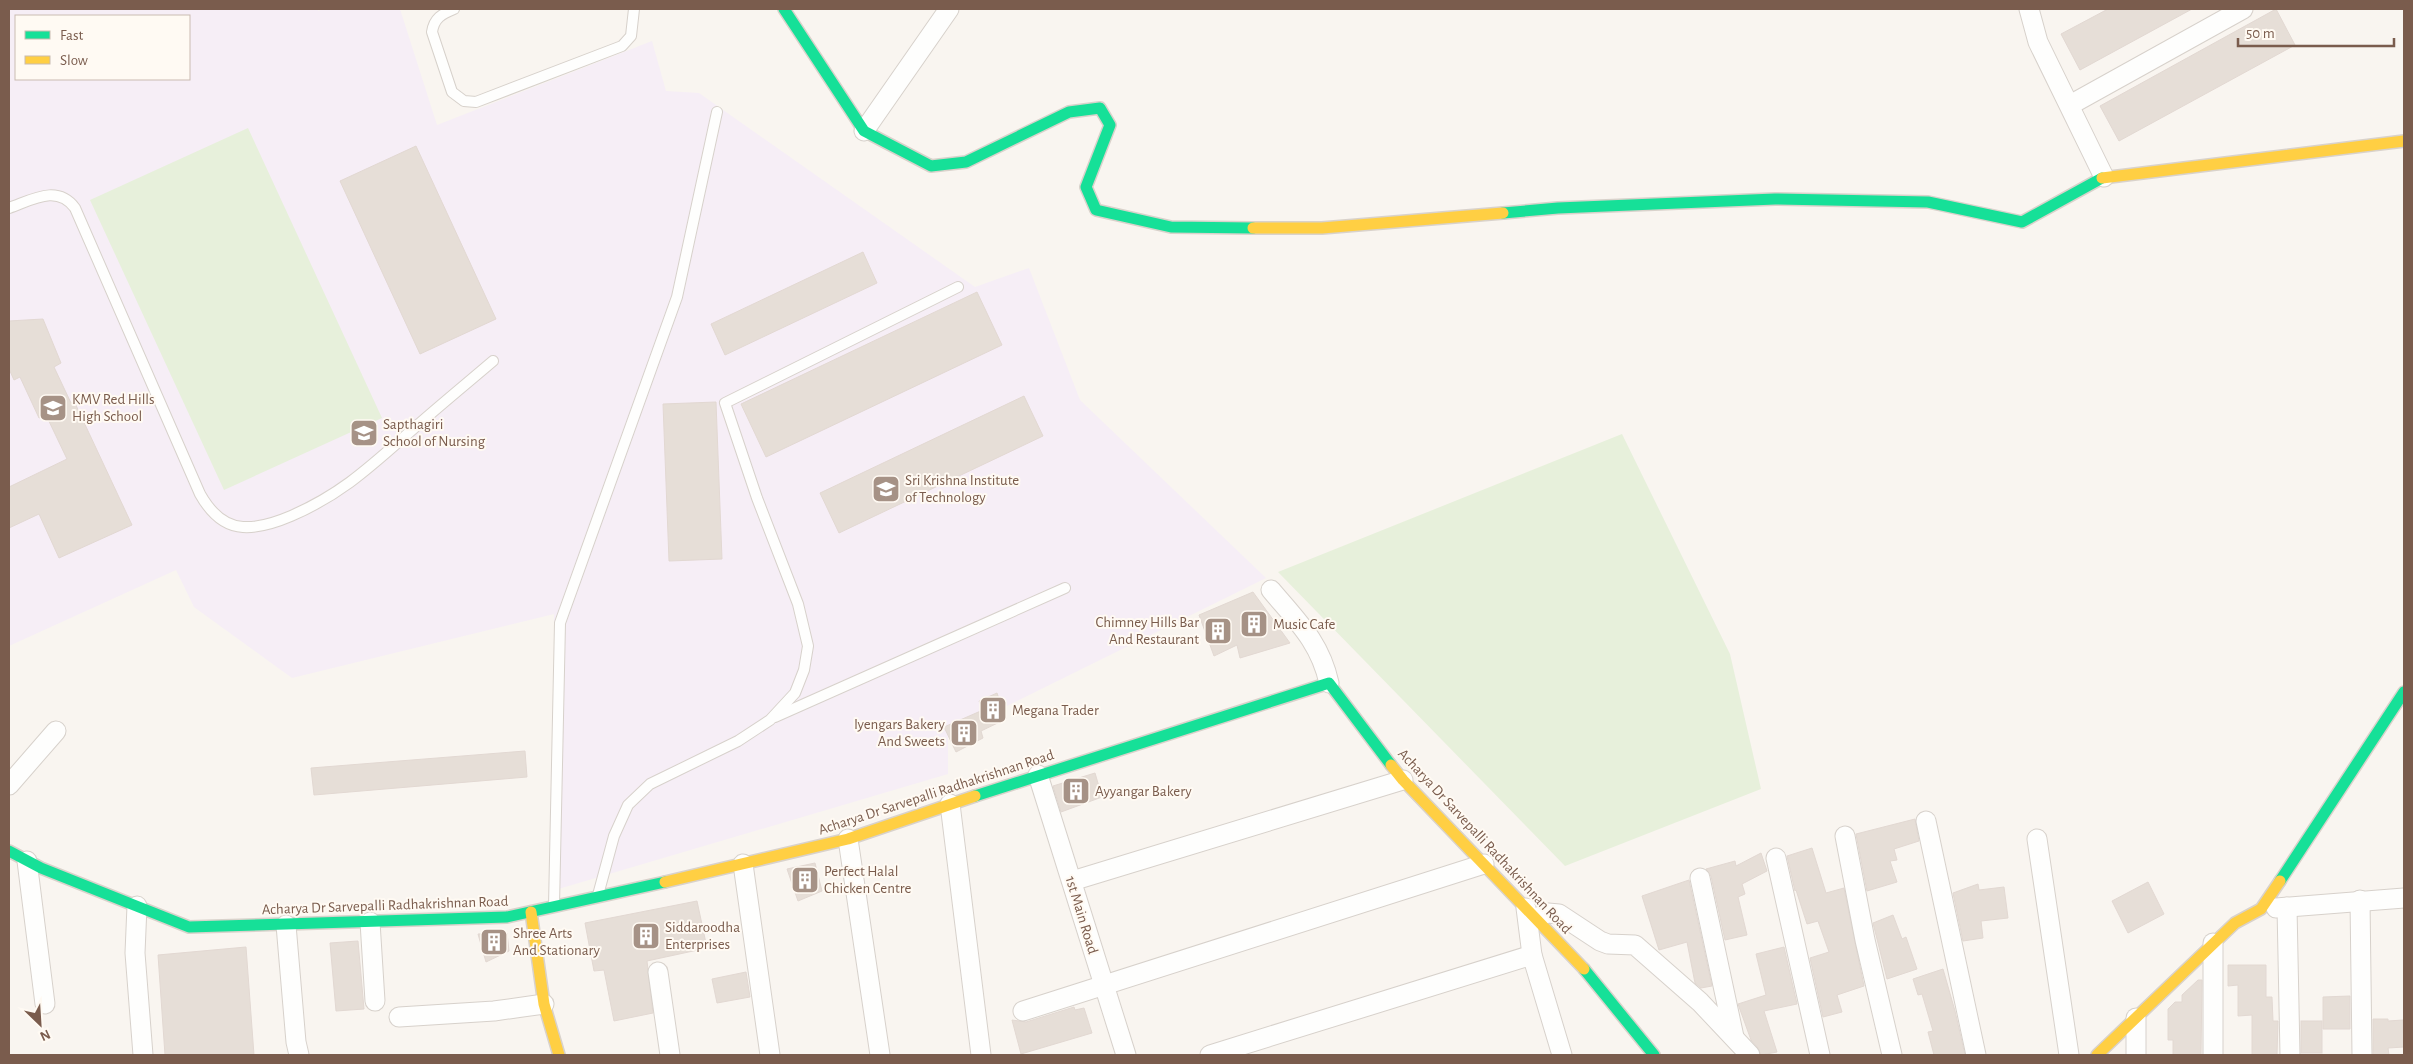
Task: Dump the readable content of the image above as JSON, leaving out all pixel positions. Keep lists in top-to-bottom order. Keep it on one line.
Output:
{"streets":{"street":["Acharya Dr Sarvepalli Radhakrishnan Road","1st Main Road"]},"crossings":[["Acharya Dr Sarvepalli Radhakrishnan Road","1st Main Road"]],"places":{"school or university":["KMV Red Hills High School","Sapthagiri School of Nursing","Sri Krishna Institute of Technology"],"building":["Music Cafe","Chimney Hills Bar And Restaurant","Megana Trader","Iyengars Bakery And Sweets","Ayyangar Bakery","Perfect Halal Chicken Centre","Siddaroodha Enterprises","Shree Arts And Stationary"]},"legend":["Fast","Slow"],"scale_bar":"50 m","north":"bottom right"}
